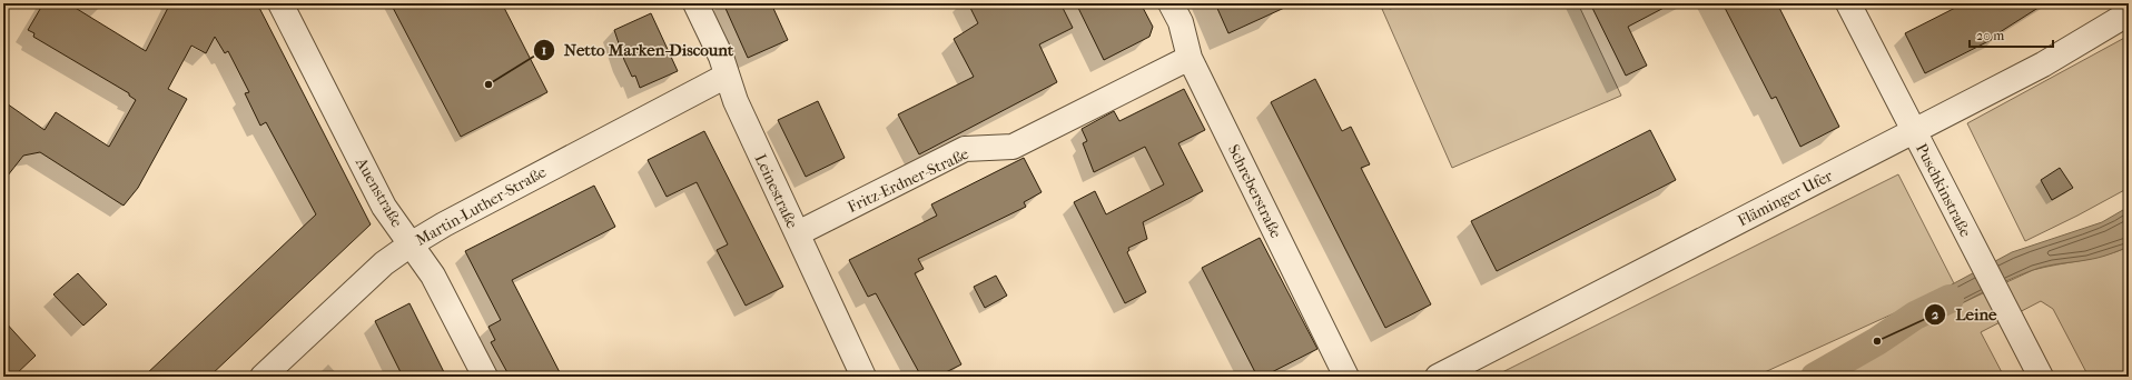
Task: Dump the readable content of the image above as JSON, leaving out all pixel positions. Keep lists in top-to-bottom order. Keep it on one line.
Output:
{"streets":{"street":["Fritz-Erdner-Straße","Puschkinstraße","Leinestraße","Schreberstraße","Auenstraße","Fläminger Ufer","Martin-Luther-Straße"]},"crossings":[["Fritz-Erdner-Straße","Leinestraße"],["Fritz-Erdner-Straße","Schreberstraße"],["Puschkinstraße","Fläminger Ufer"],["Leinestraße","Martin-Luther-Straße"],["Auenstraße","Martin-Luther-Straße"]],"places":["Netto Marken-Discount","Leine"],"scale_bar":"20 m"}
